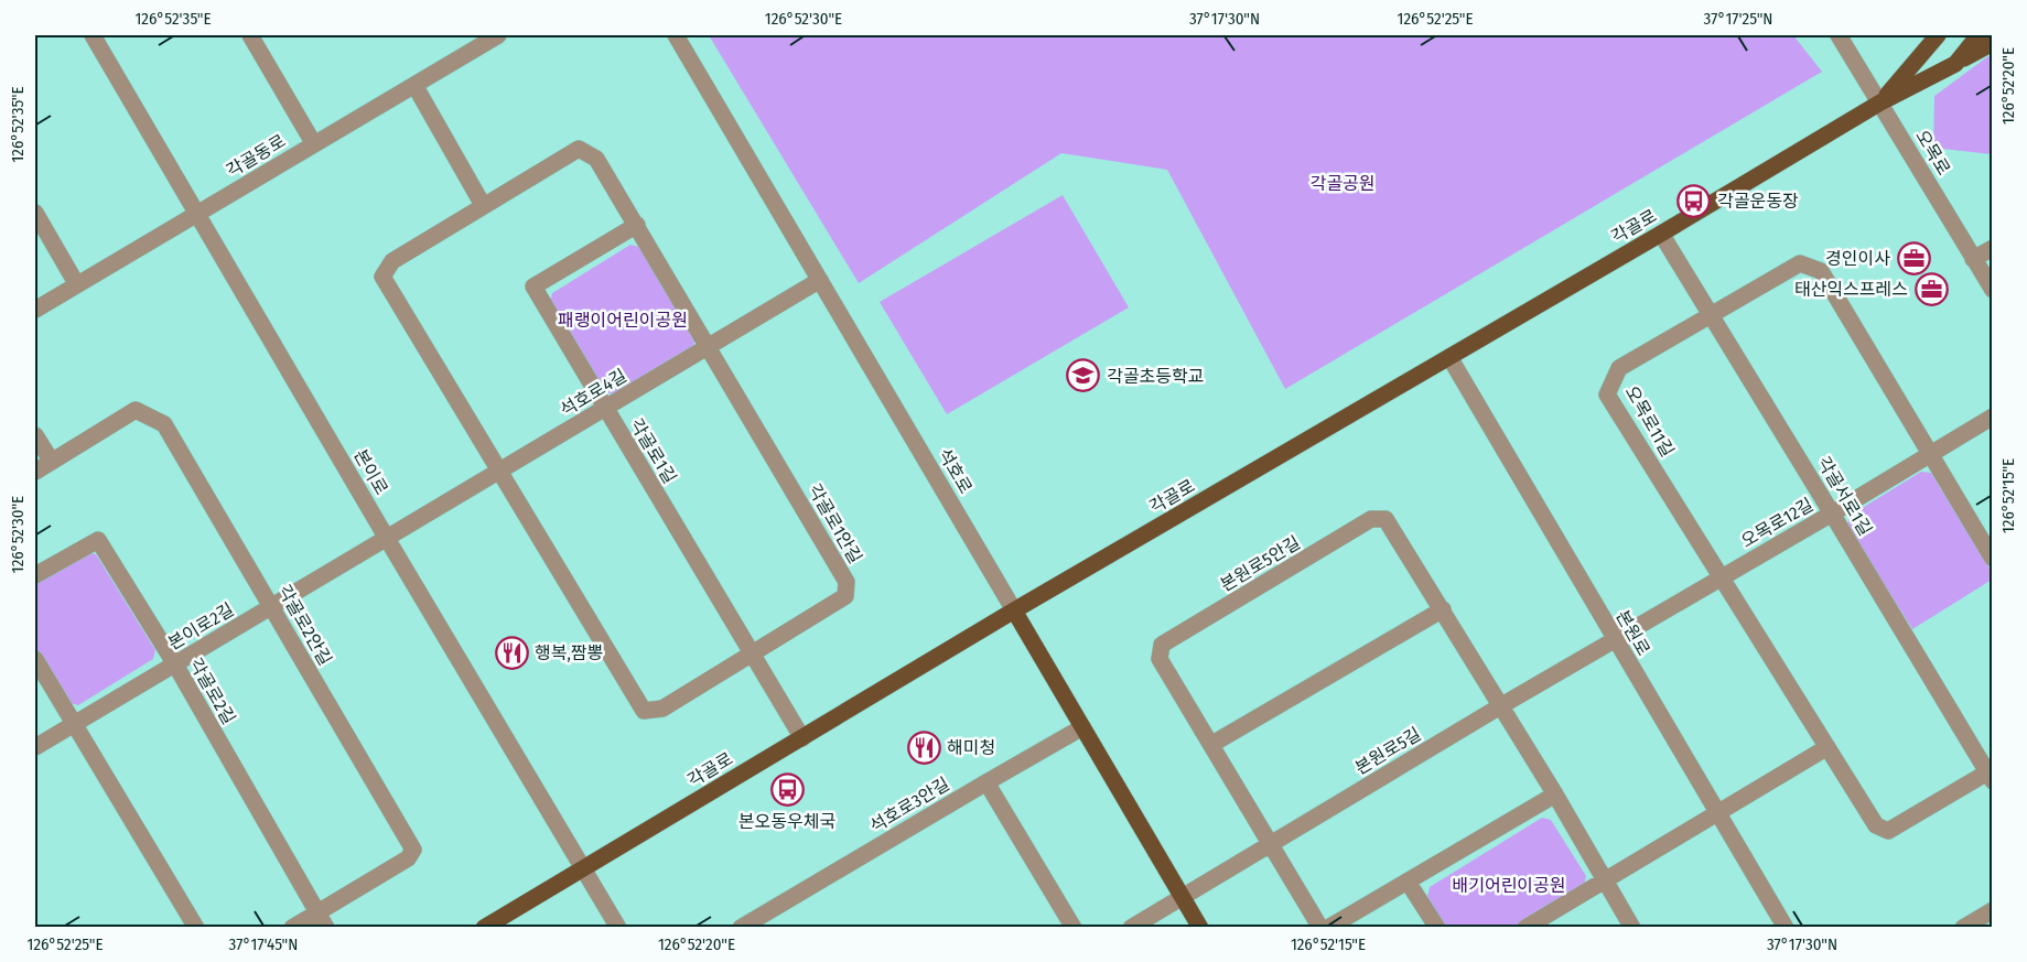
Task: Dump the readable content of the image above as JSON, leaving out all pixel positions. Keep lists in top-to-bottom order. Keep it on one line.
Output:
{"streets":{"main road":["각골로","석호로"],"street":["오목로","각골동로","석호로4길","오목로11길","각골로1길","본이로","각골서로1길","오목로12길","각골로1안길","본원로5안길","각골로2안길","본이로2길","본원로","각골로2길","본원로5길","석호로3안길"]},"crossings":[["오목로","각골로"],["각골동로","본이로"],["각골로","각골로1길"],["각골로","석호로"],["각골로","본이로"],["각골로","각골서로1길"],["각골로","본원로"],["석호로4길","각골로1길"],["석호로4길","석호로"],["석호로4길","본이로"],["석호로4길","각골로1안길"],["석호로4길","본이로2길"],["오목로11길","각골서로1길"],["오목로11길","오목로12길"],["각골로1길","각골로1안길"],["석호로","본원로5길"],["석호로","석호로3안길"],["본이로","본이로2길"],["각골서로1길","오목로12길"],["오목로12길","본원로"],["오목로12길","본원로5길"],["본원로5안길","본원로5길"],["각골로2안길","본이로2길"],["각골로2안길","각골로2길"],["본이로2길","각골로2길"],["본원로","본원로5길"]],"parks":["각골공원","패랭이어린이공원","배기어린이공원"],"places":{"bus stop":["각골운동장","본오동우체국"],"office":["경인이사","태산익스프레스"],"school or university":["각골초등학교"],"restaurant":["행복,짬뽕","해미청"]},"coordinates":["126°52'35\"E","126°52'30\"E","37°17'30\"N","126°52'25\"E","37°17'25\"N","126°52'20\"E","126°52'15\"E","37°17'45\"N"]}
